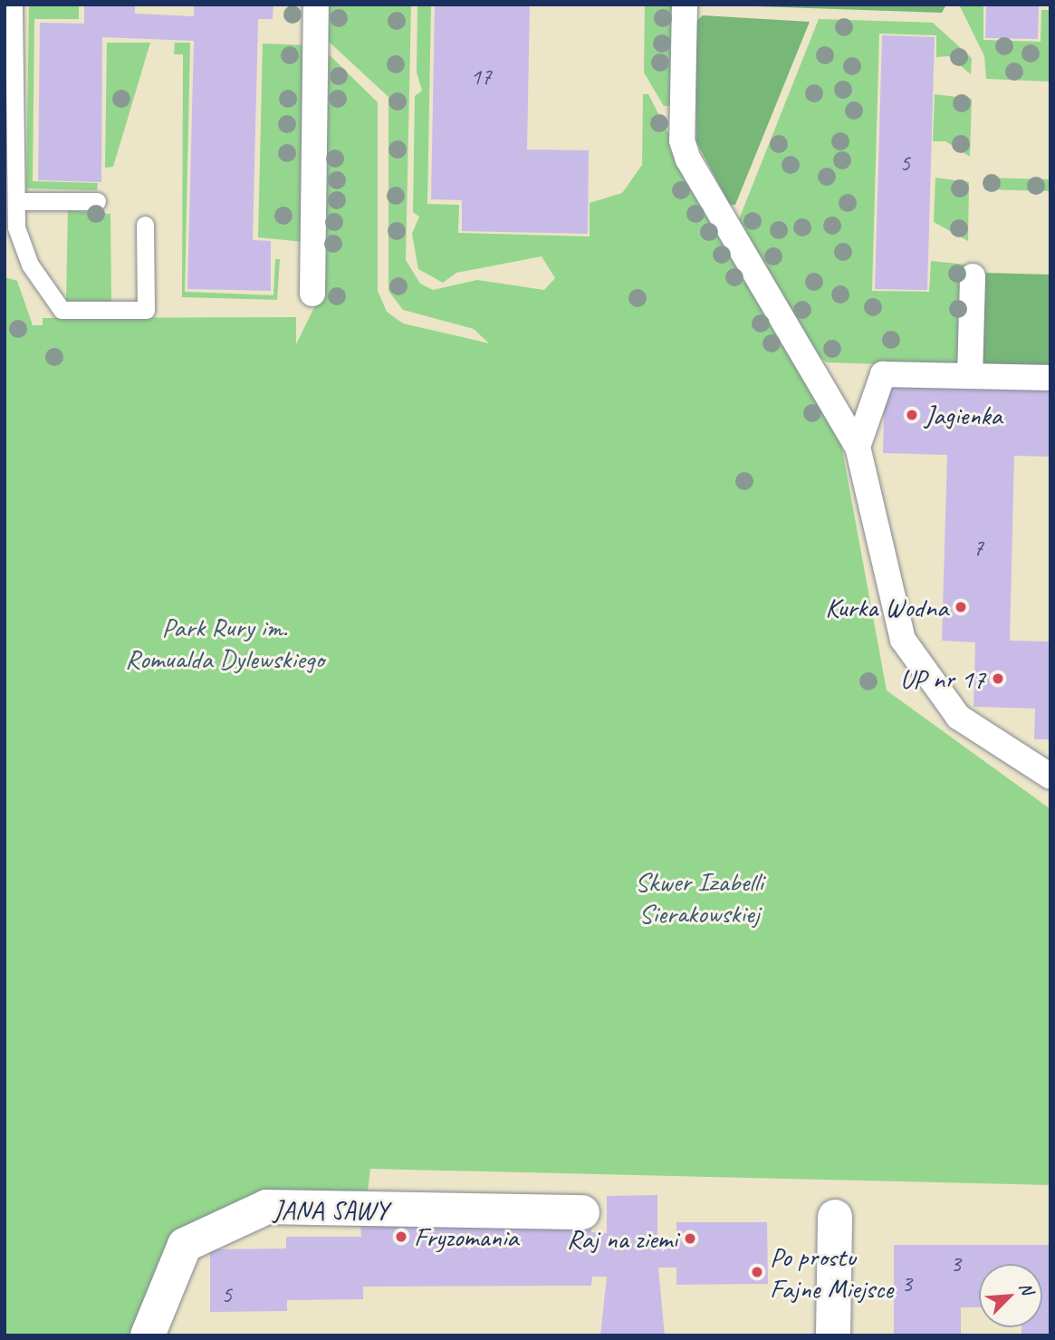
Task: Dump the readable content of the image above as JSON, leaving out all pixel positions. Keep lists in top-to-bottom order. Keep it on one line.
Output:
{"streets":{"street":["JANA SAWY"]},"parks":["Park Rury im. Romualda Dylewskiego","Skwer Izabelli Sierakowskiej"],"places":["Jagienka","Kurka Wodna","UP nr 17","Fryzomania","Raj na ziemi","Po prostu Fajne Miejsce"],"house_numbers":["17","5","7","3","3","5"],"north":"top right"}
